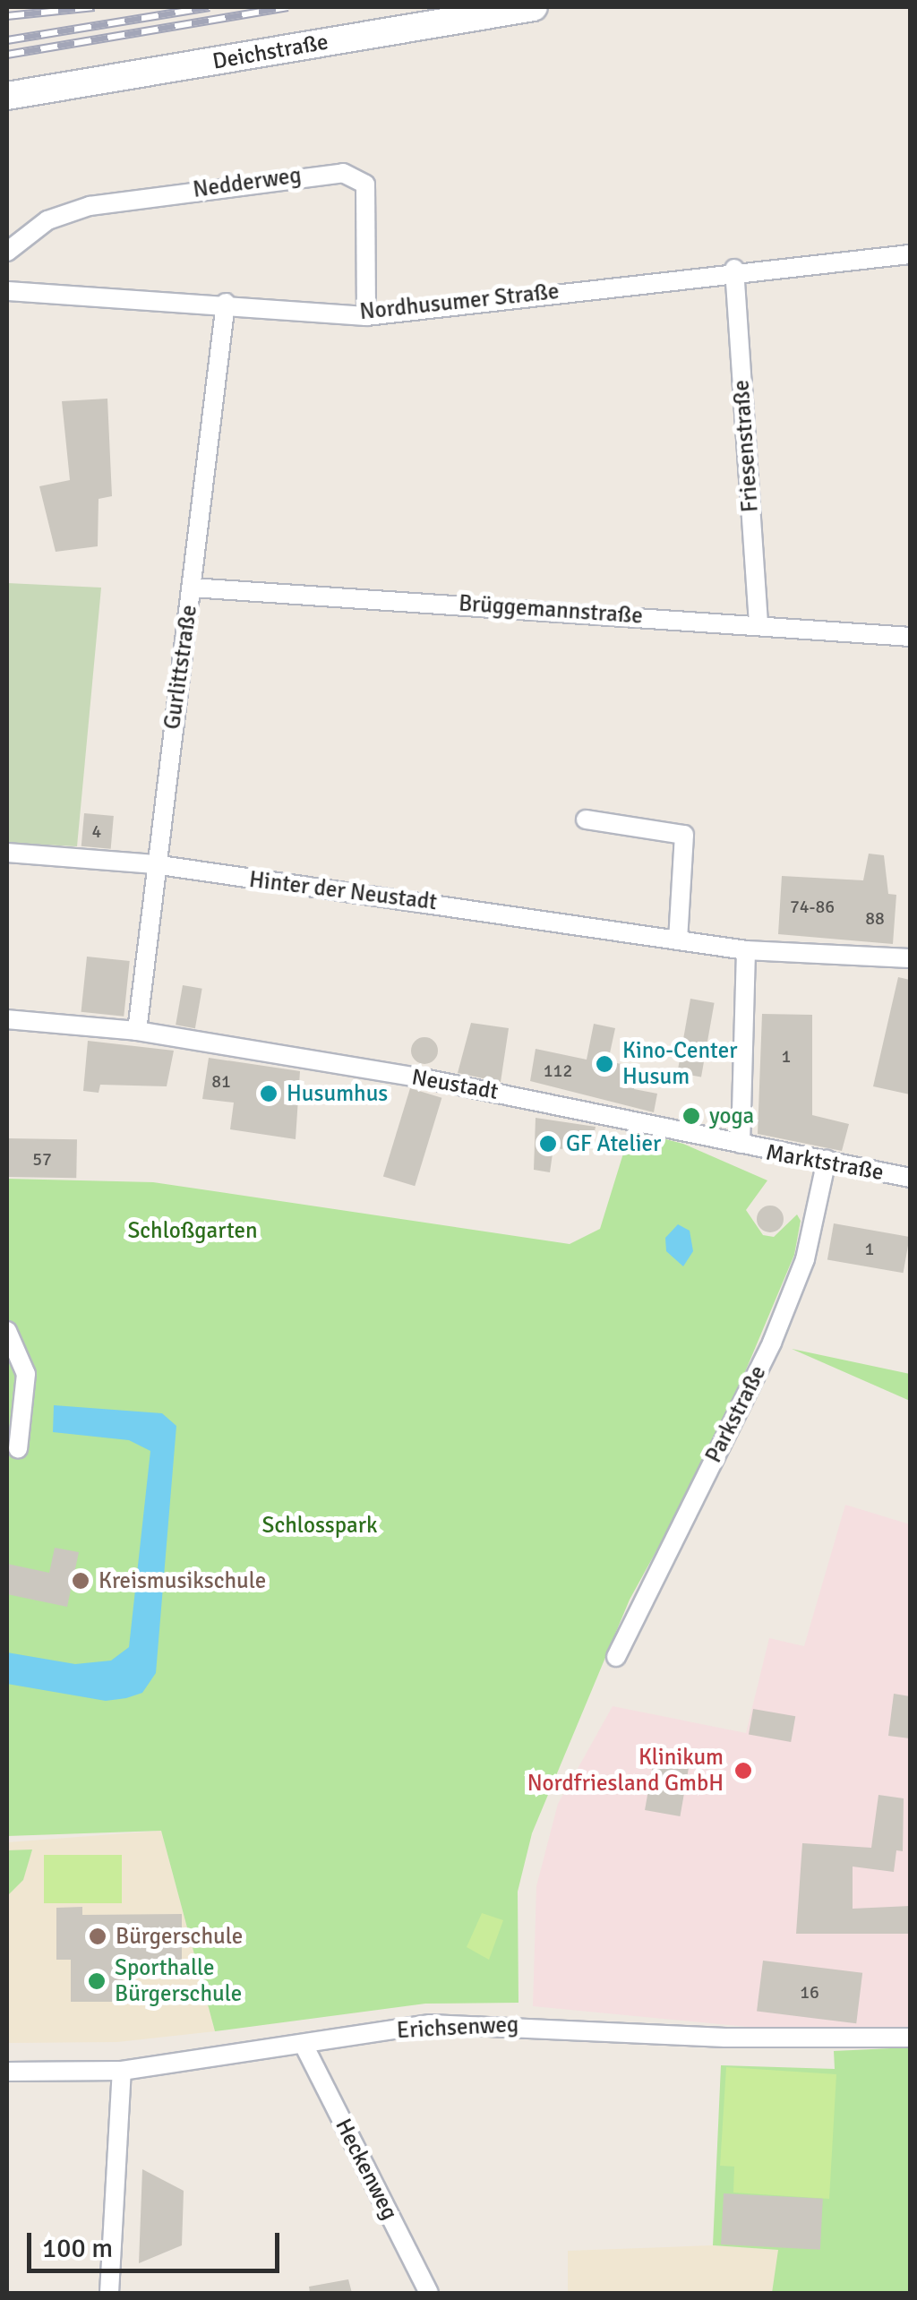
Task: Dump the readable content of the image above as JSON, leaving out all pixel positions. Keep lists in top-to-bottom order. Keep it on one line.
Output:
{"streets":{"main road":["Deichstraße"],"street":["Nedderweg","Nordhusumer Straße","Friesenstraße","Brüggemannstraße","Gurlittstraße","Hinter der Neustadt","Neustadt","Marktstraße","Parkstraße","Erichsenweg","Heckenweg"]},"crossings":[["Nedderweg","Nordhusumer Straße"],["Nordhusumer Straße","Friesenstraße"],["Nordhusumer Straße","Gurlittstraße"],["Friesenstraße","Brüggemannstraße"],["Brüggemannstraße","Gurlittstraße"],["Gurlittstraße","Hinter der Neustadt"],["Gurlittstraße","Neustadt"],["Neustadt","Marktstraße"],["Marktstraße","Parkstraße"],["Erichsenweg","Heckenweg"]],"parks":["Schloßgarten","Schlosspark"],"places":["Kino-Center Husum","Husumhus","yoga","GF Atelier","Kreismusikschule","Klinikum Nordfriesland GmbH","Bürgerschule","Sporthalle Bürgerschule"],"house_numbers":["4","74-86","88","1","112","81","57","1","16"],"scale_bar":"100 m"}
